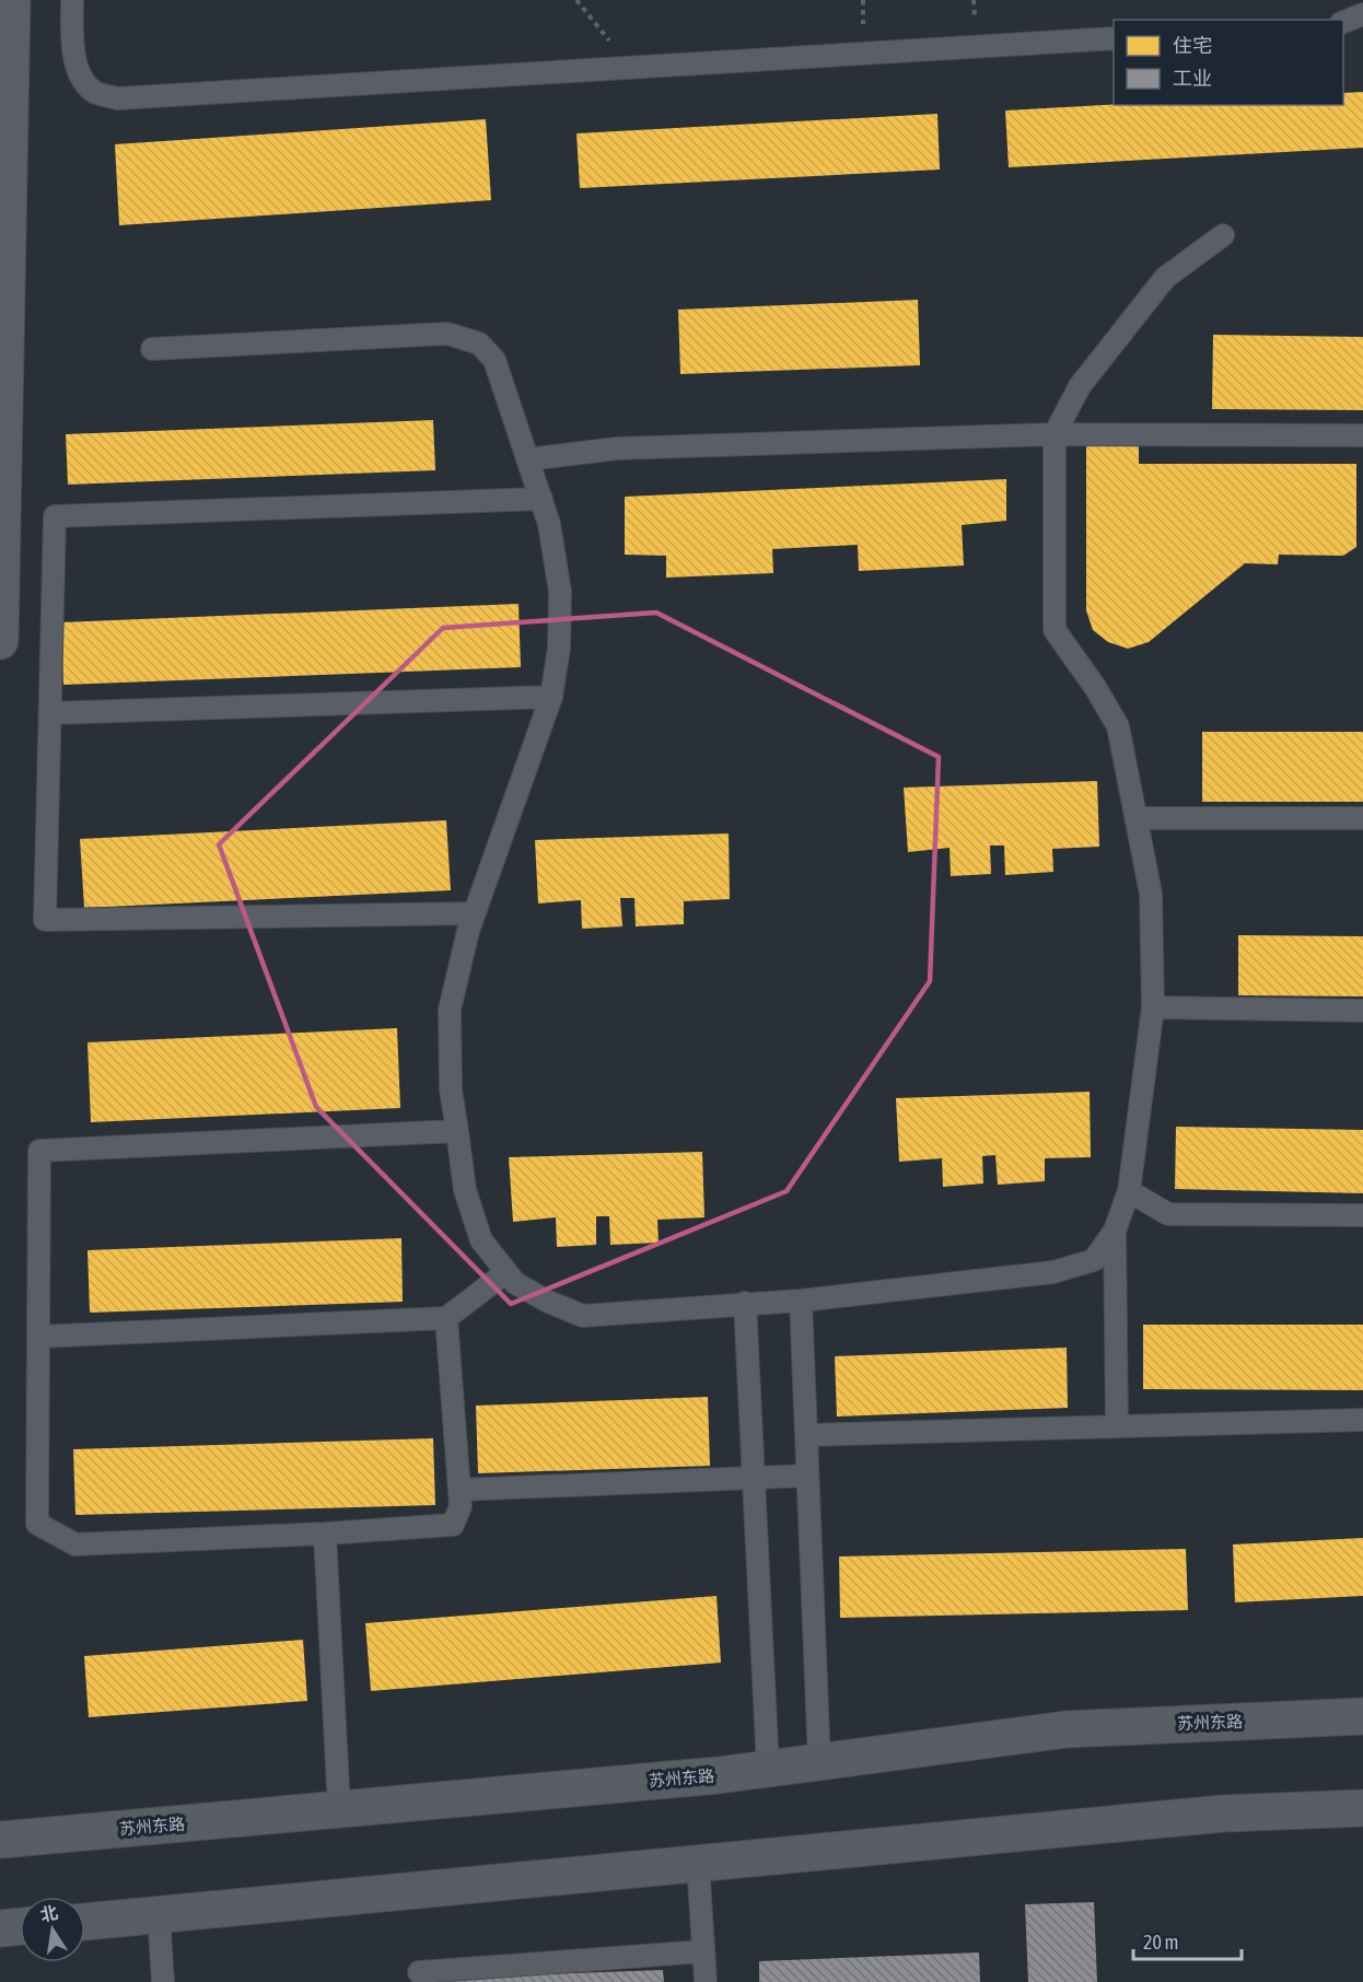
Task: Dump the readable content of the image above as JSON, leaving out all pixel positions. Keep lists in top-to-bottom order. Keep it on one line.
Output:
{"streets":{"main road":["苏州东路"]},"legend":["住宅","工业"],"scale_bar":"20 m","north":"top"}
